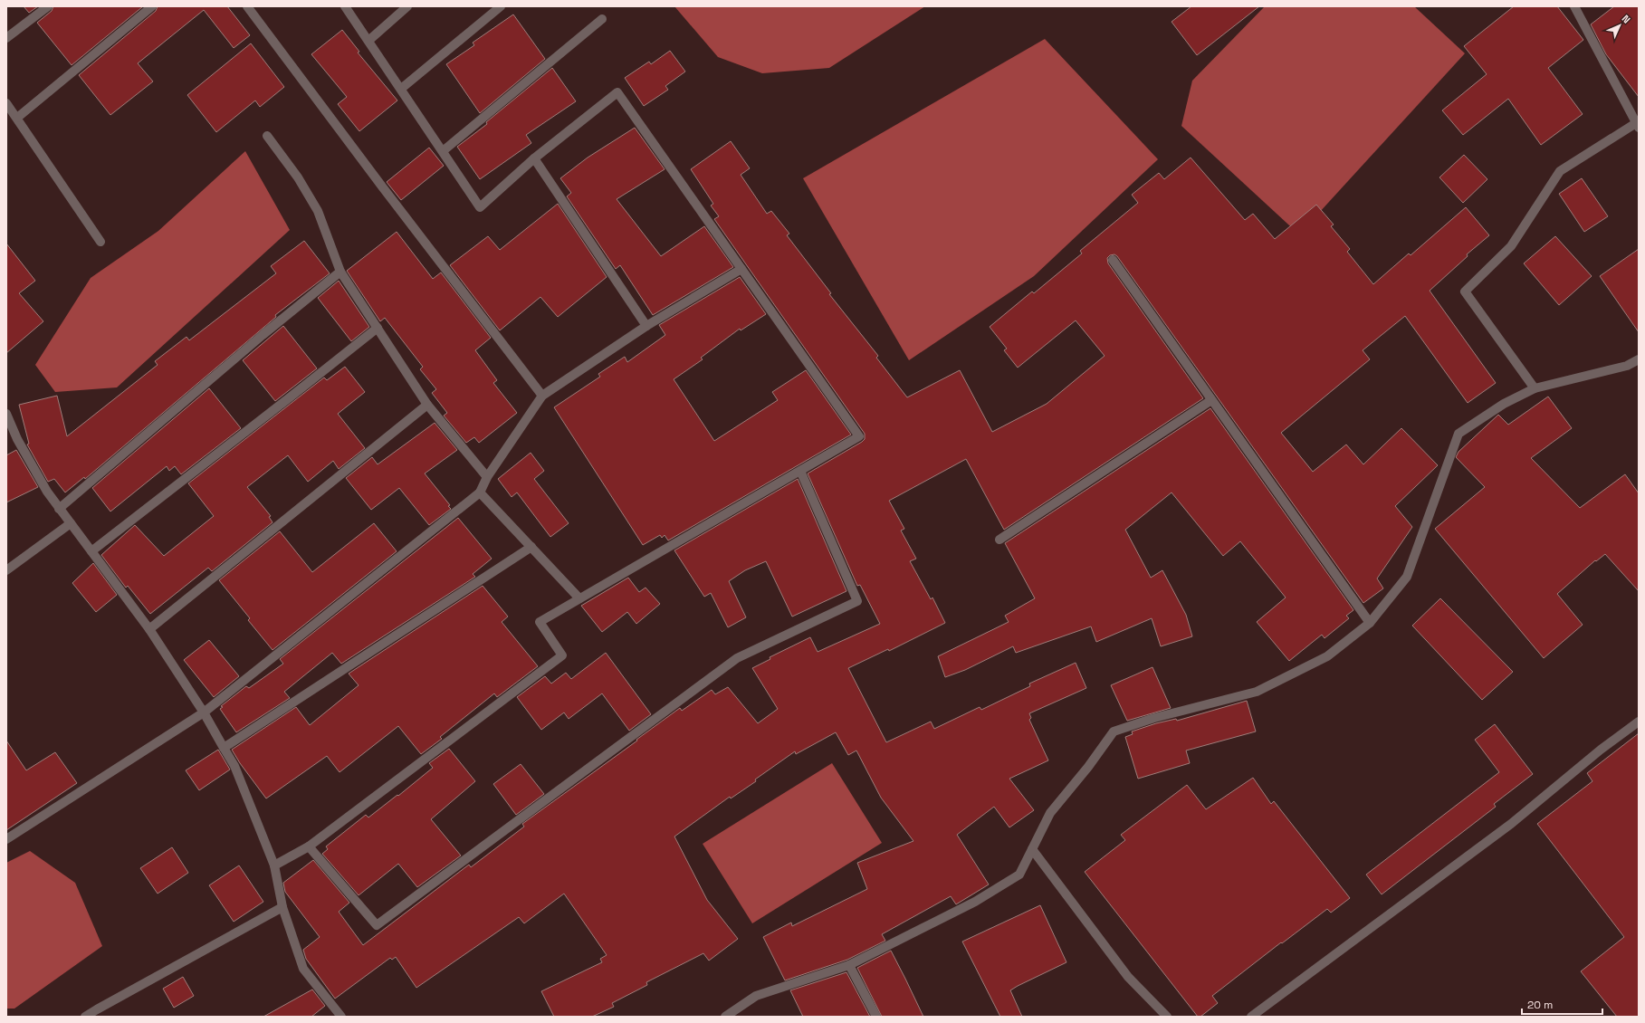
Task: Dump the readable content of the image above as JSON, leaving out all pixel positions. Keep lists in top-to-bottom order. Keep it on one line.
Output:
{"scale_bar":"20 m","north":"top right"}
